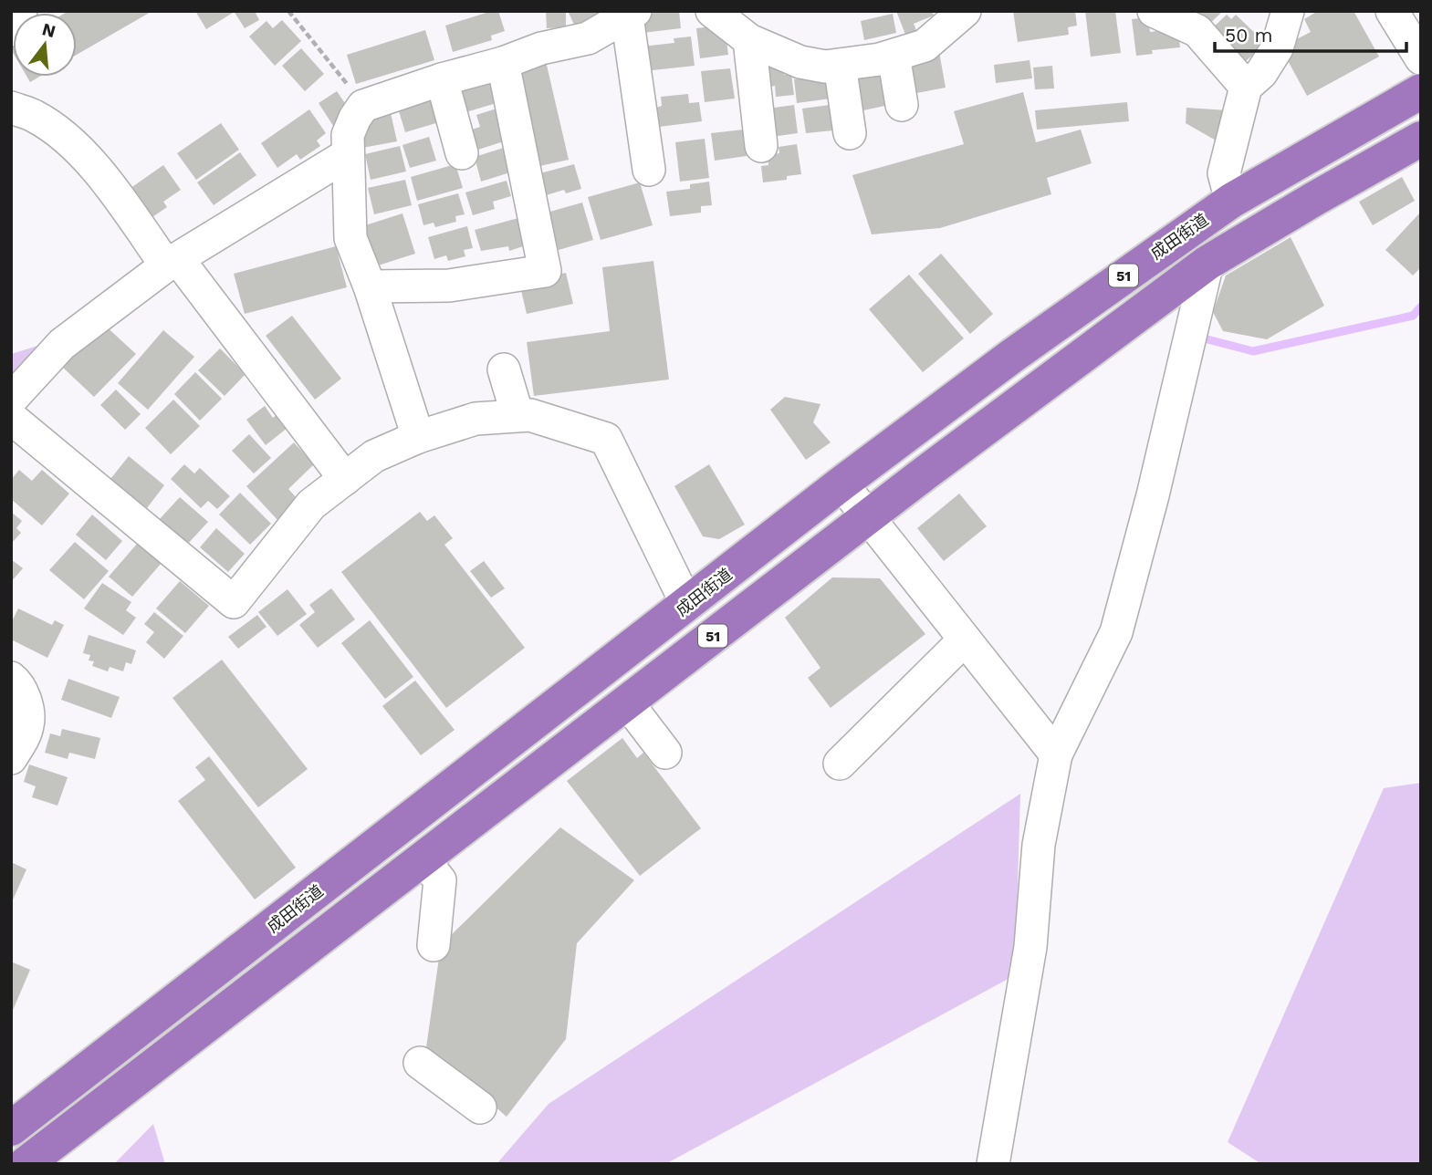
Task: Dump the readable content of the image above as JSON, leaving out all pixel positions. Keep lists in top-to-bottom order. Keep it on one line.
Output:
{"streets":{"highway":["成田街道","51"]},"scale_bar":"50 m","north":"top"}
